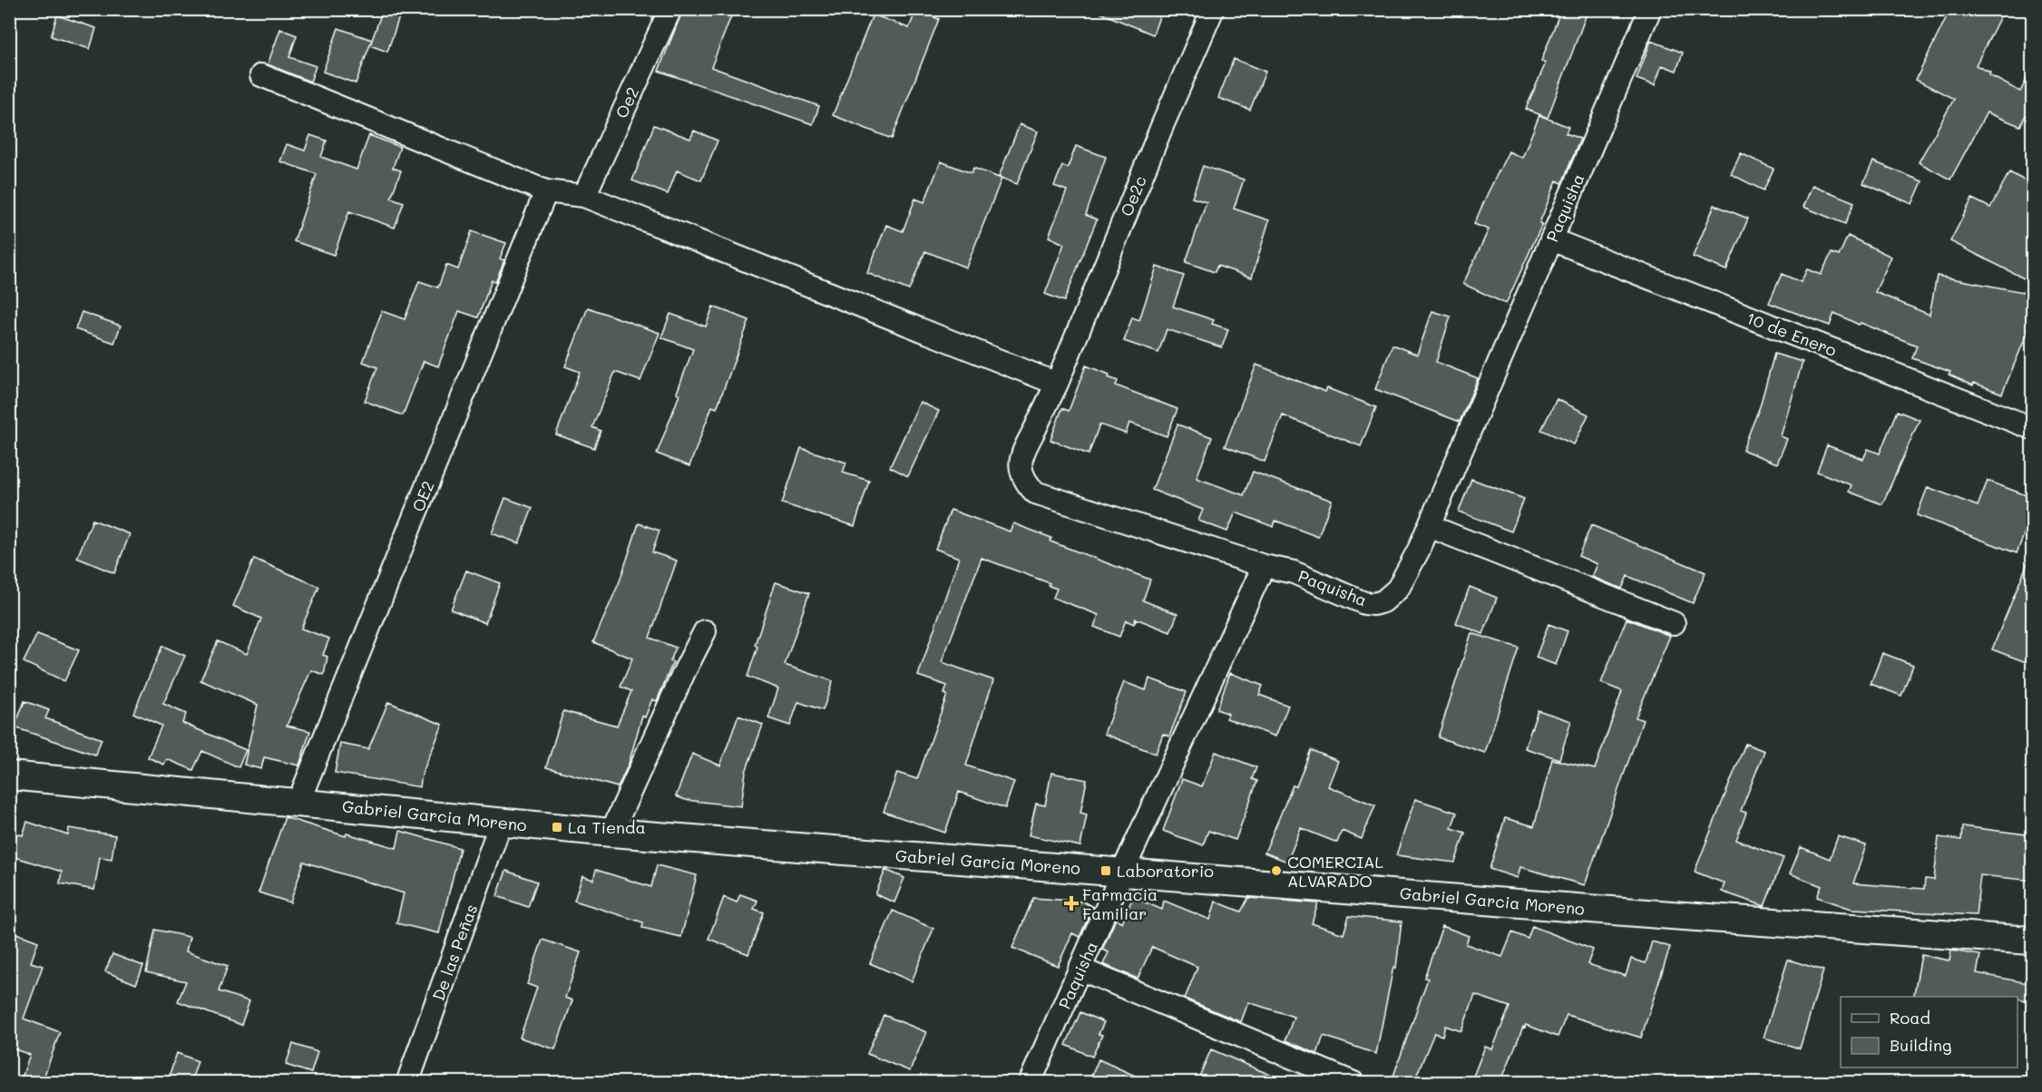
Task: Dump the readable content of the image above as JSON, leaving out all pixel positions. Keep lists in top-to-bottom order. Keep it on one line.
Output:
{"streets":{"street":["Oe2","Oe2c","Paquisha","10 de Enero","OE2","Gabriel Garcia Moreno","De las Peñas"]},"crossings":[["Oe2c","Paquisha"],["Paquisha","10 de Enero"],["Paquisha","Gabriel Garcia Moreno"],["OE2","Gabriel Garcia Moreno"],["Gabriel Garcia Moreno","De las Peñas"]],"places":{"transit":["La Tienda","Laboratorio"],"other":["COMERCIAL ALVARADO"],"health":["Farmacia Familiar"]},"legend":["Road","Building"]}
